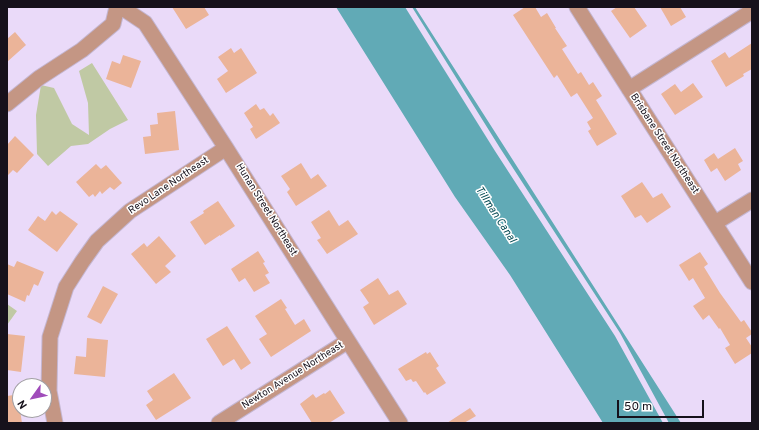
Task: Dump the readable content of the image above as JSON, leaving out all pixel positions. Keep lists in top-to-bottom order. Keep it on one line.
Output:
{"streets":{"street":["Brisbane Street Northeast","Revo Lane Northeast","Hunan Street Northeast","Newton Avenue Northeast"]},"crossings":[["Revo Lane Northeast","Hunan Street Northeast"],["Hunan Street Northeast","Newton Avenue Northeast"]],"water":["Tillman Canal"],"scale_bar":"50 m","north":"bottom left"}
